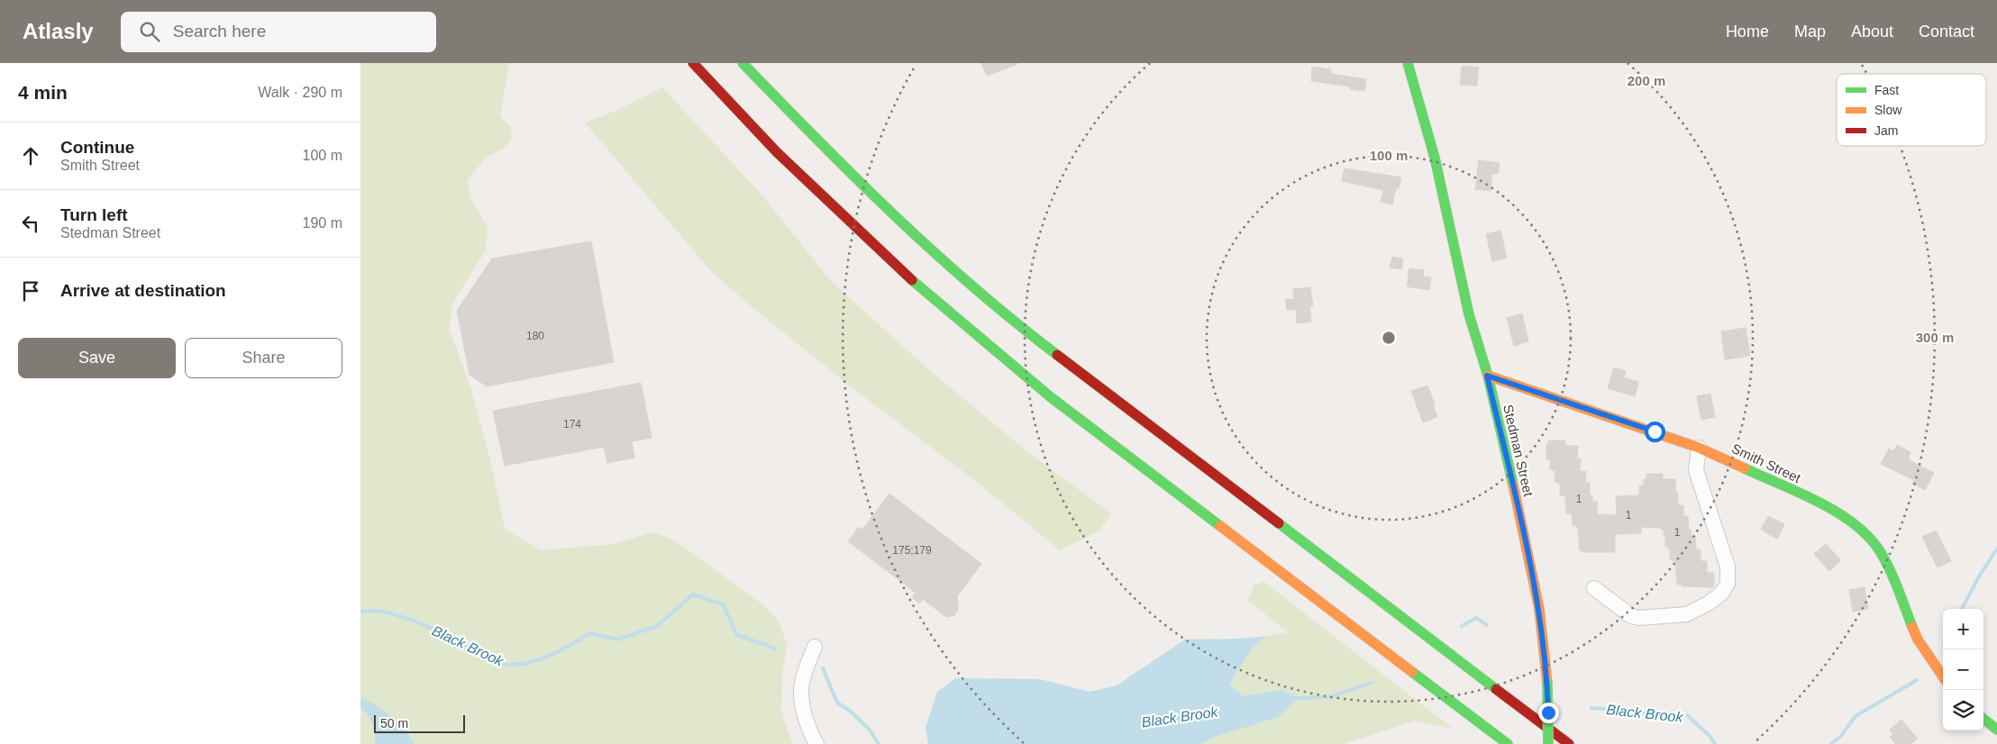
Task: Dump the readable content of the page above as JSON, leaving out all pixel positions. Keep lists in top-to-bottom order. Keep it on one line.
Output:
{"streets":{"main road":["Stedman Street","Smith Street"]},"crossings":[["Stedman Street","Smith Street"]],"water":["Black Brook"],"house_numbers":["180","174","1","1","1","175;179"],"legend":["Fast","Slow","Jam"],"scale_bar":"50 m","page":{"header":"Atlasly","search":"Search here","nav":["Home","Map","About","Contact"],"heading":["4 min","Walk · 290 m"],"list":[["Continue","Smith Street","100 m"],["Turn left","Stedman Street","190 m"],"Arrive at destination"],"buttons":["Save","Share"],"map_buttons":["+","−"],"scale":"50 m"},"rings":["200 m","100 m","300 m"]}
